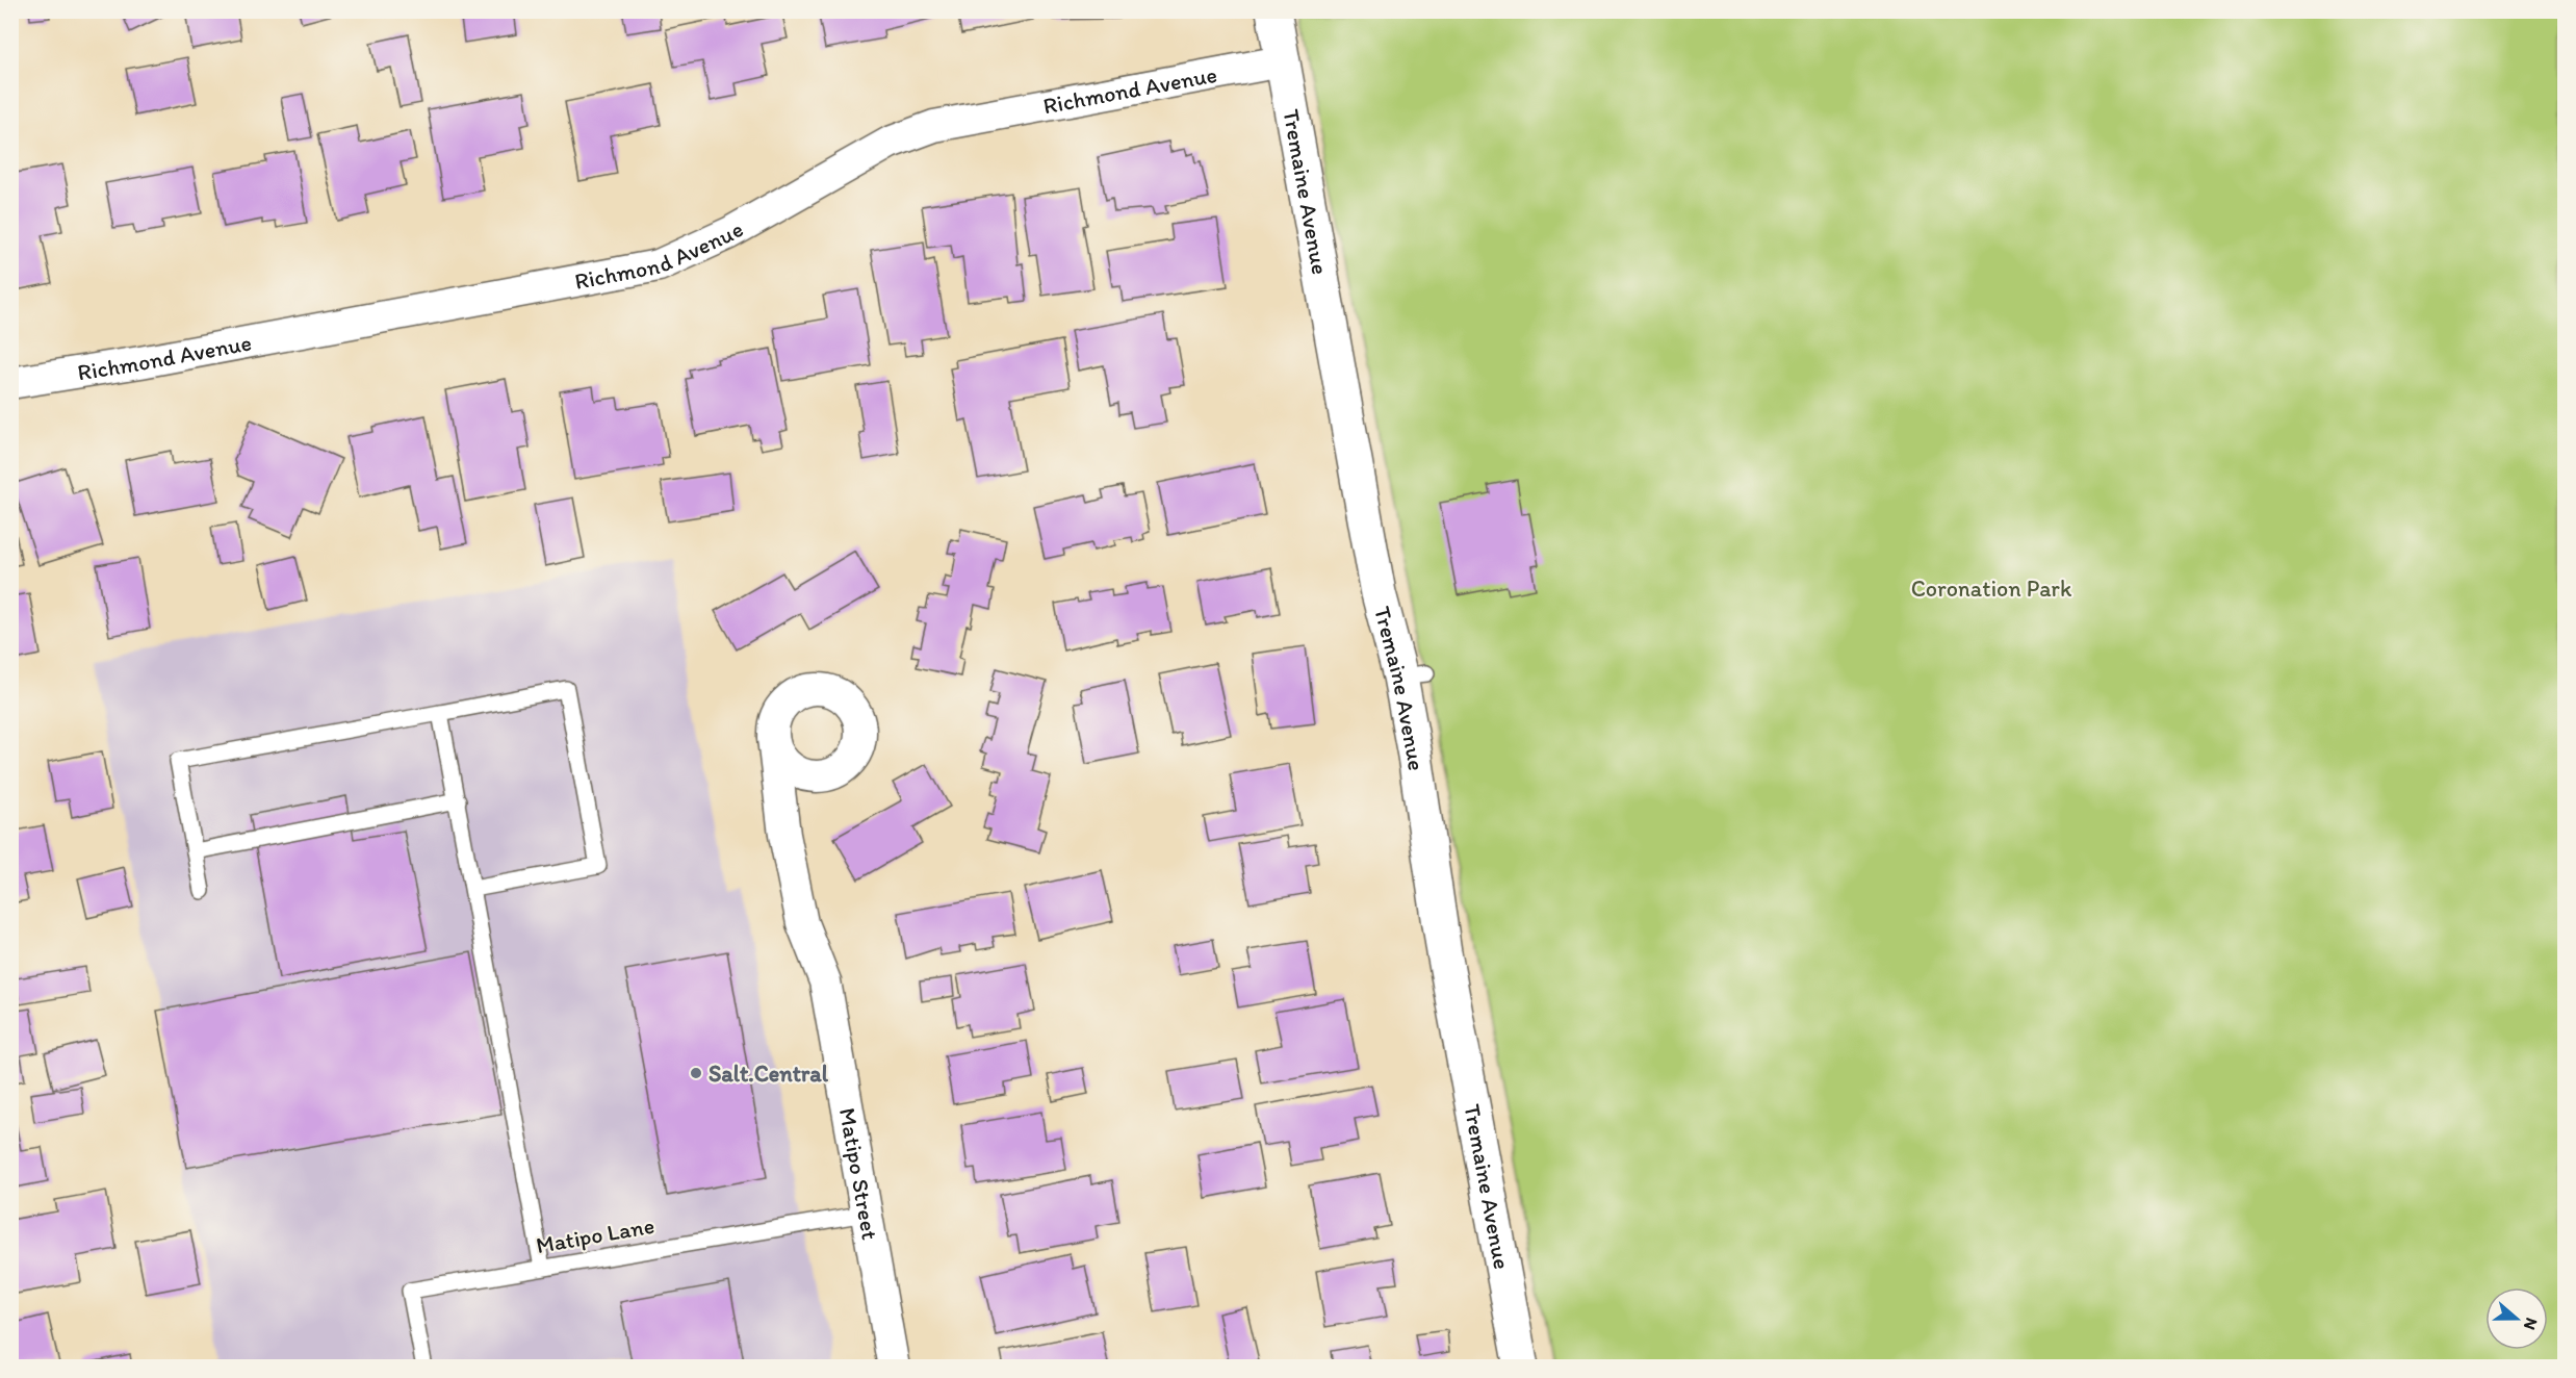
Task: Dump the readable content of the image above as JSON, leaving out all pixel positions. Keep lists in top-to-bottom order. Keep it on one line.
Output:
{"streets":{"main road":["Tremaine Avenue"],"street":["Richmond Avenue","Matipo Street"],"lane":["Matipo Lane"]},"crossings":[["Richmond Avenue","Tremaine Avenue"],["Matipo Street","Matipo Lane"]],"parks":["Coronation Park"],"places":["Salt.Central"],"north":"right"}
